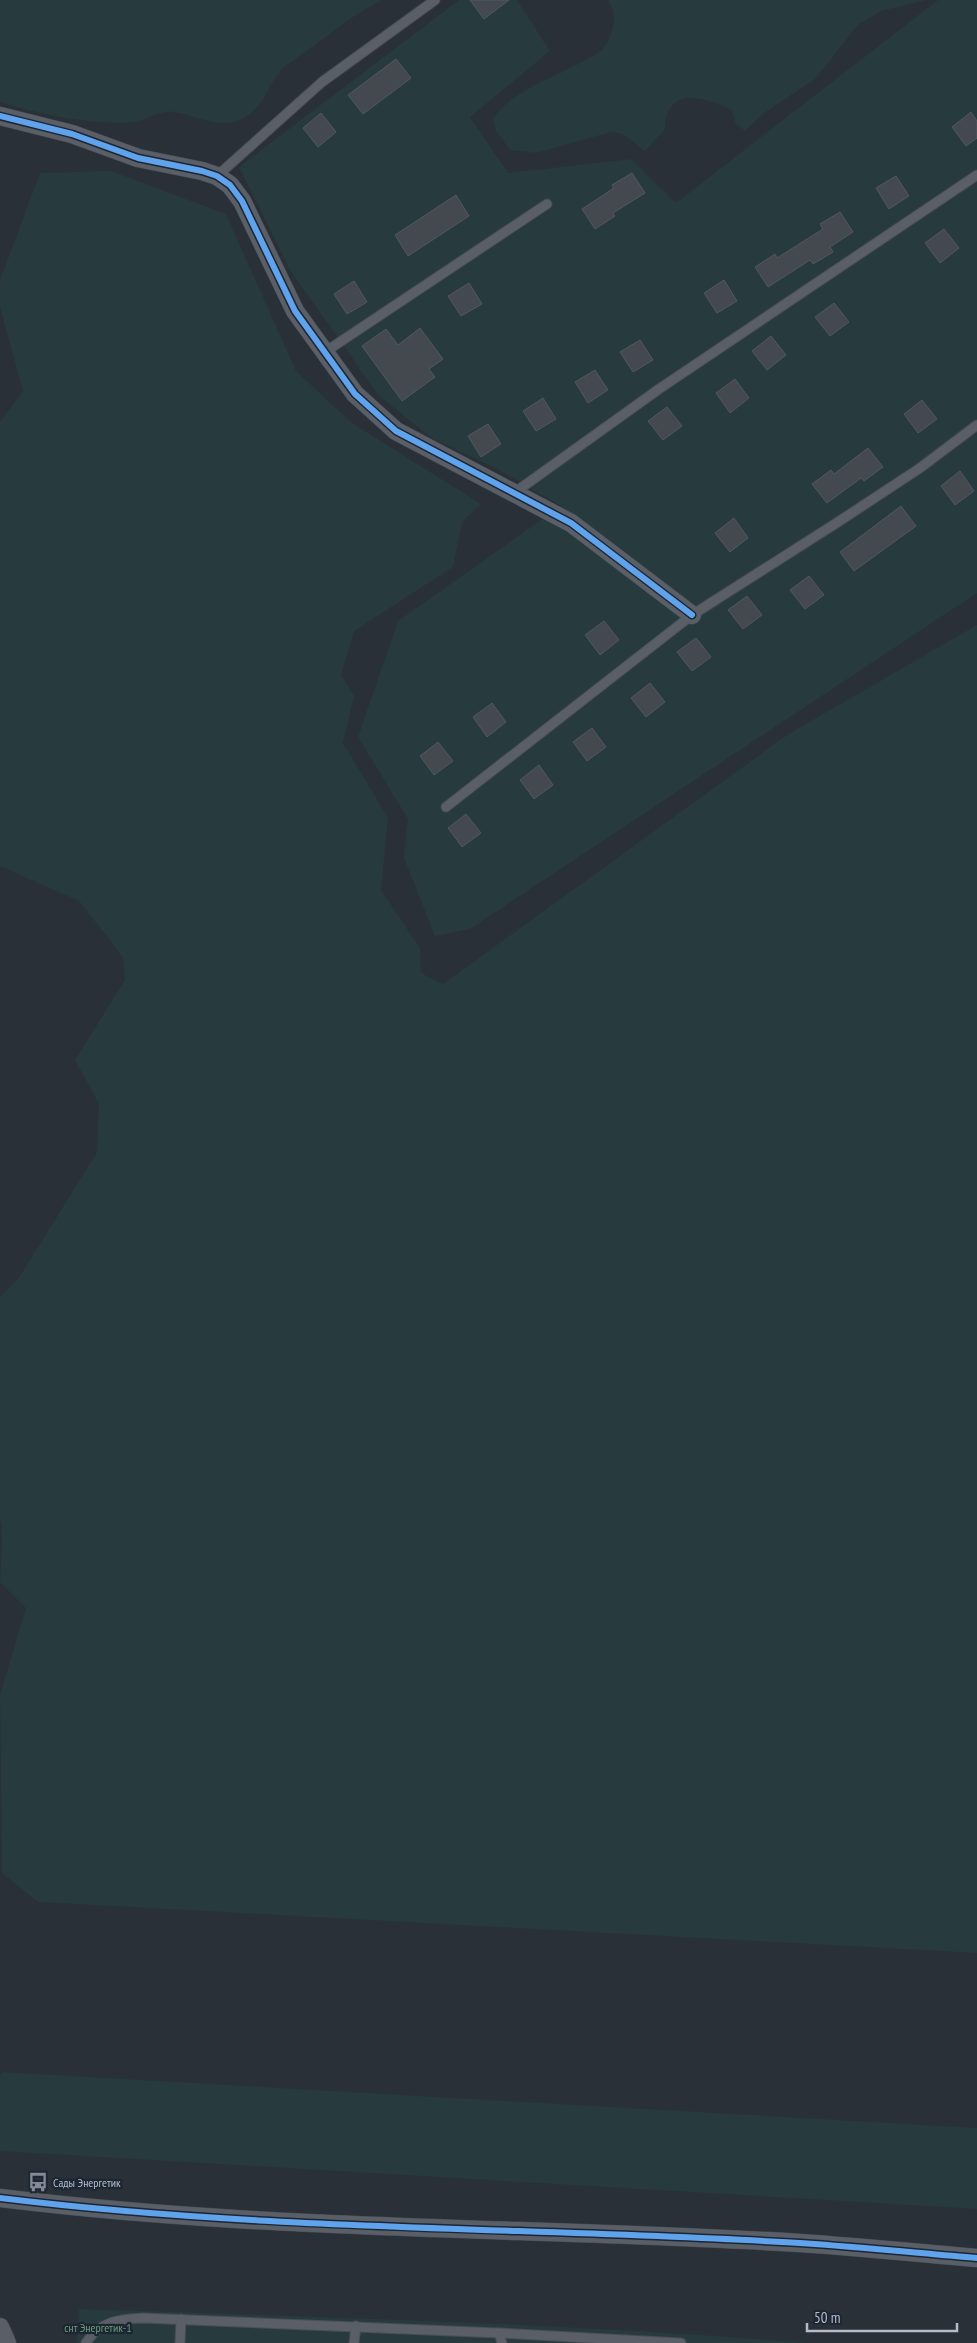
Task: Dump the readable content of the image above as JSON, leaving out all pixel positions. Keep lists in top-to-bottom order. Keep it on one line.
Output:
{"parks":["снт Энергетик-1"],"places":{"bus stop":["Сады Энергетик"]},"scale_bar":"50 m"}
